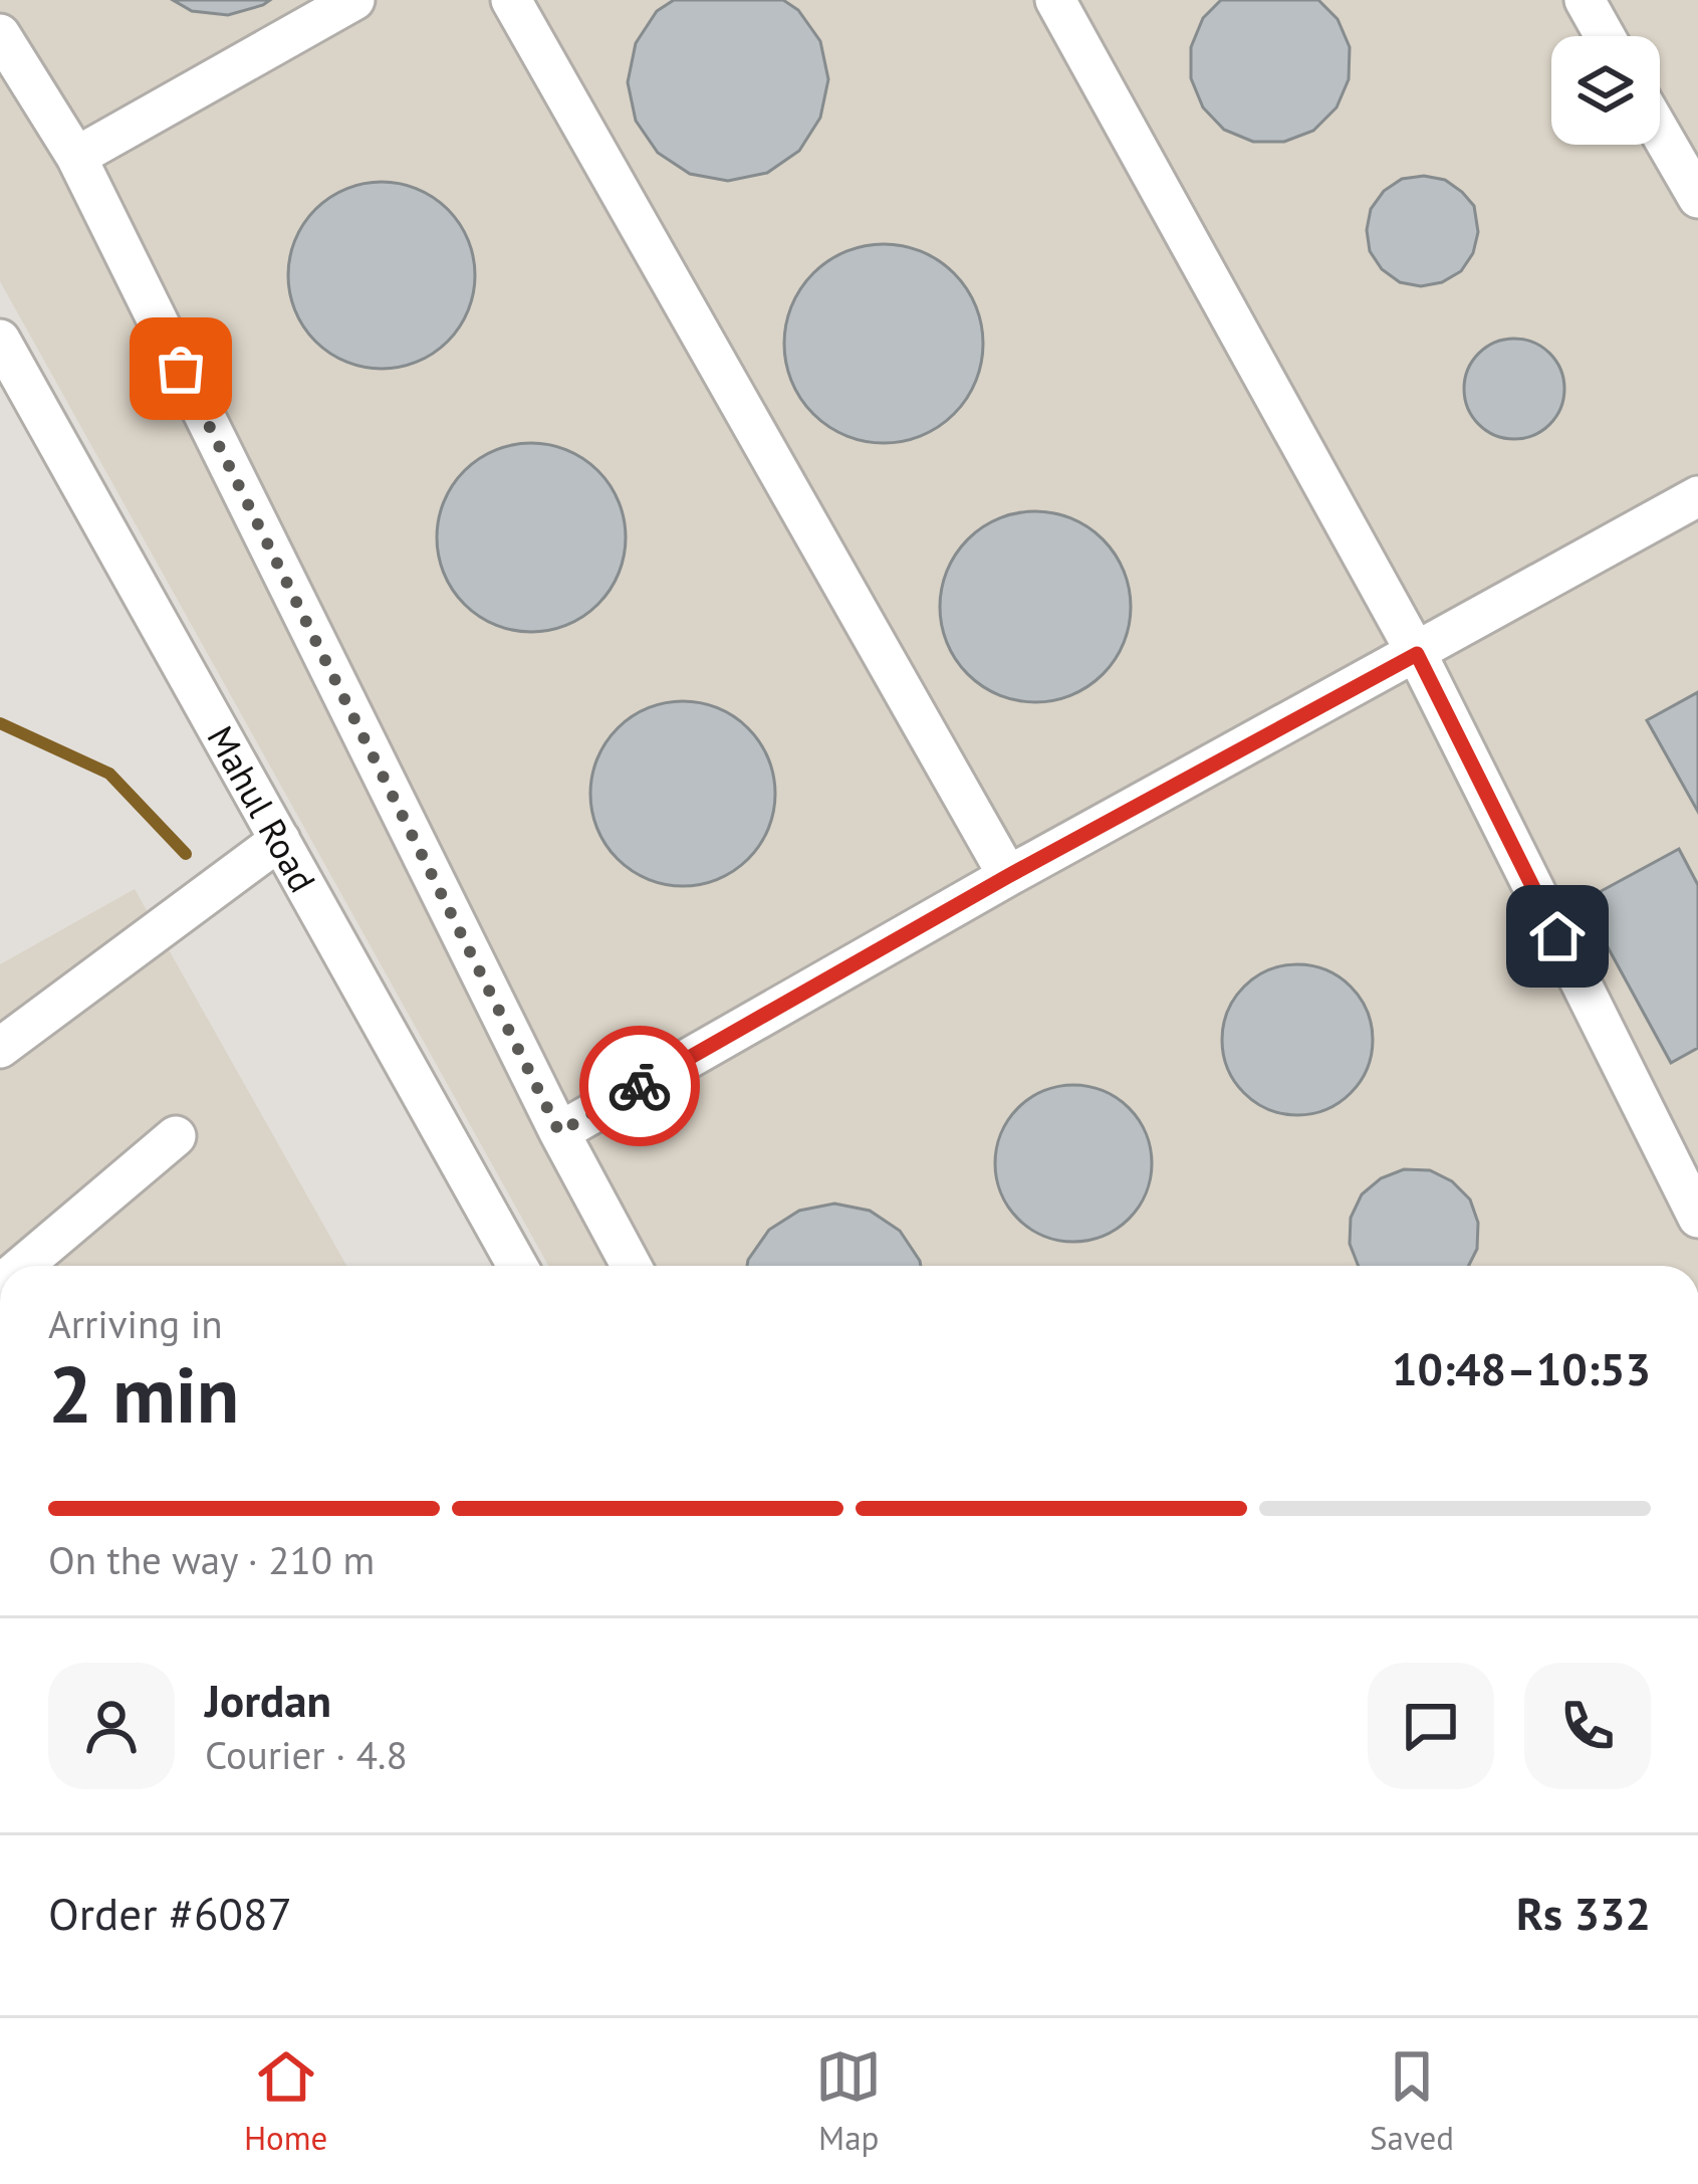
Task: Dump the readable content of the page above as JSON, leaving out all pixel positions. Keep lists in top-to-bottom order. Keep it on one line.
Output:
{"streets":{"street":["Mahul Road"]},"page":{"heading":["2 min","Arriving in","10:48–10:53"],"panel":["Jordan","Courier · 4.8","Order #6087","Rs 332"],"bar":"On the way · 210 m","tabs":["Home","Map","Saved"]}}
